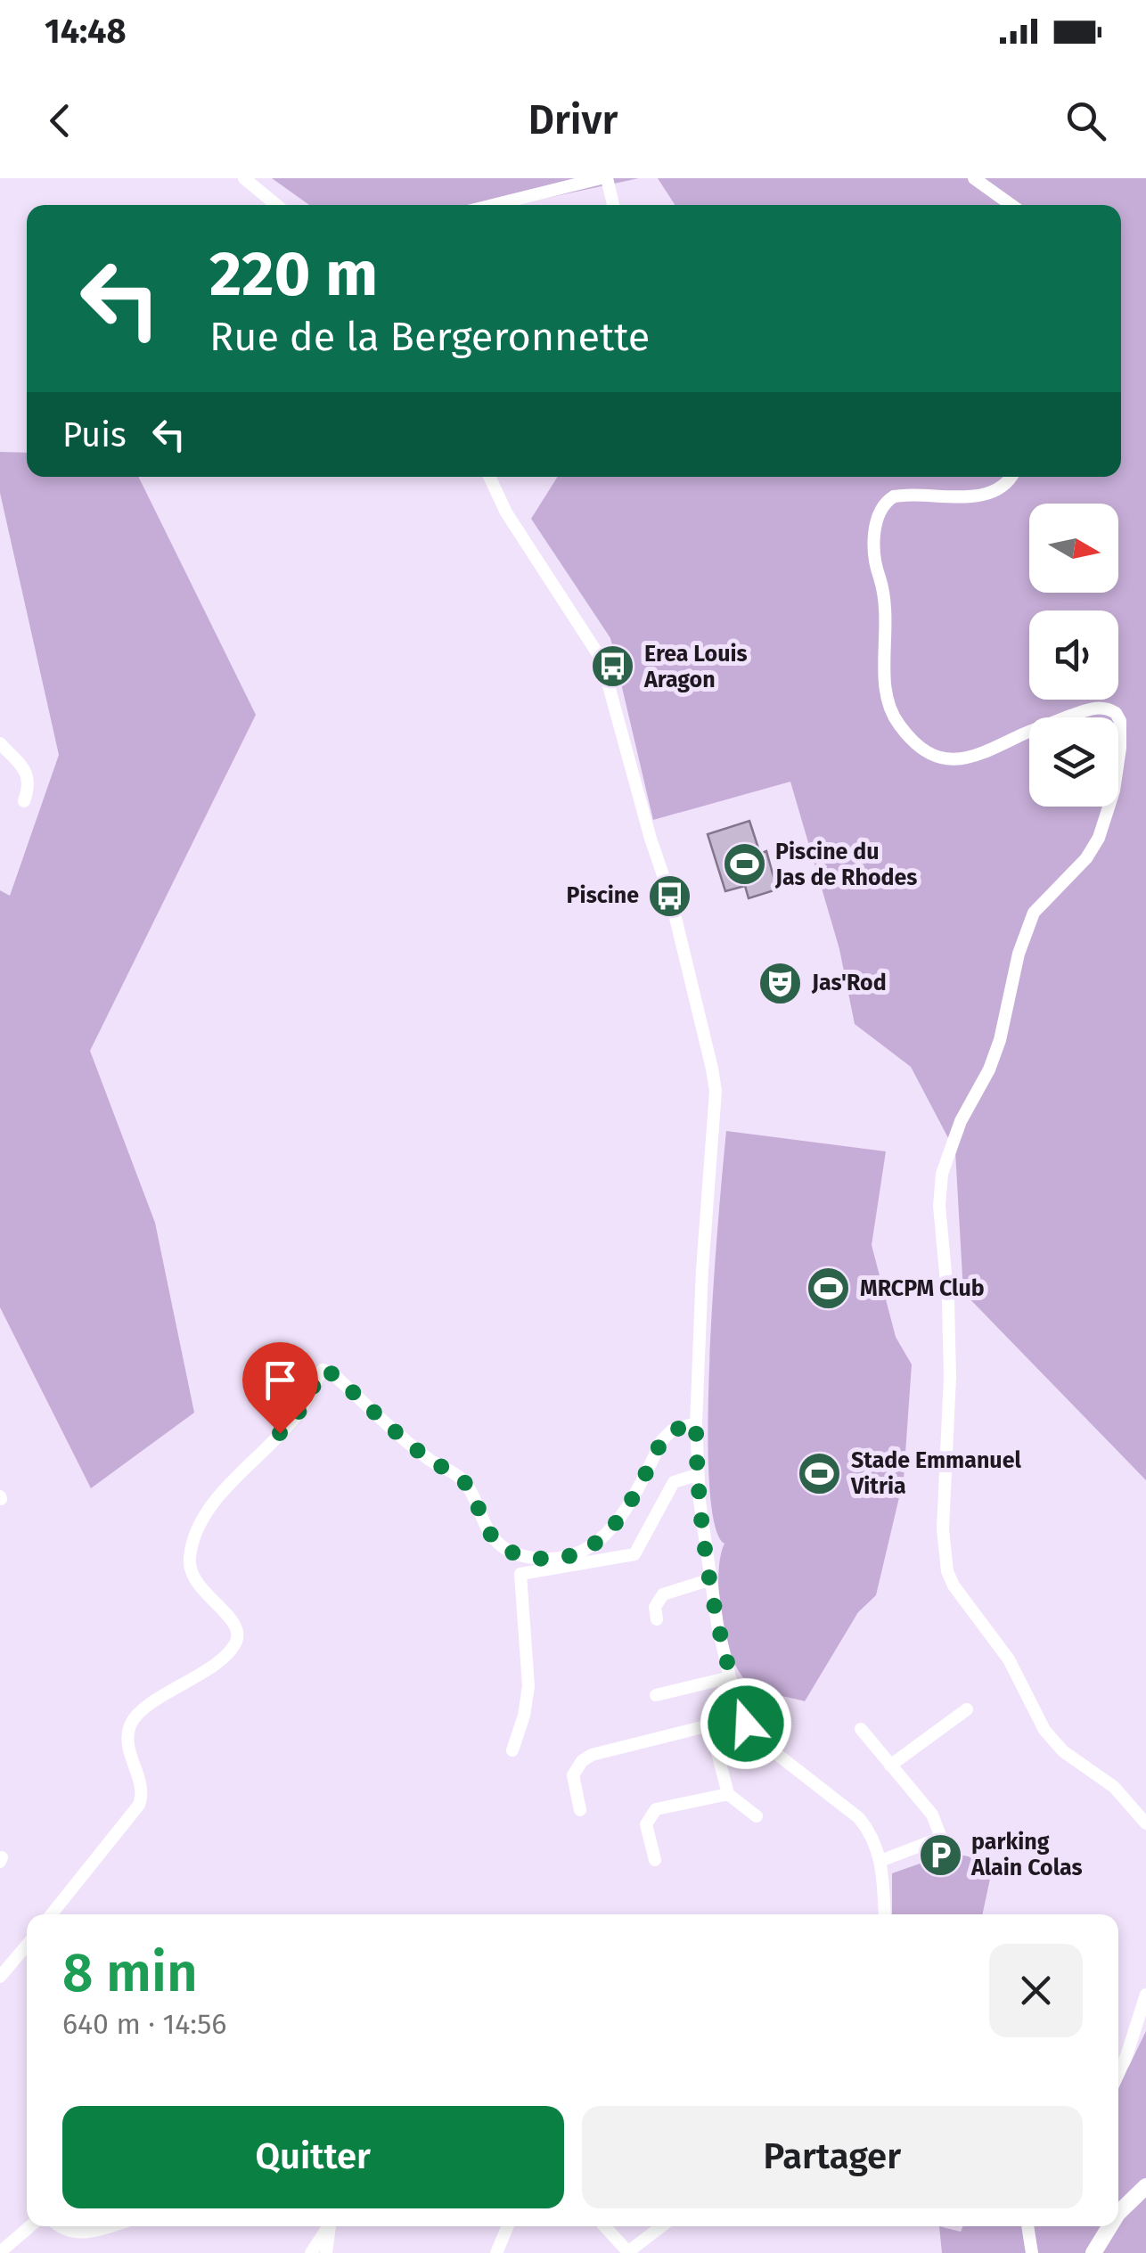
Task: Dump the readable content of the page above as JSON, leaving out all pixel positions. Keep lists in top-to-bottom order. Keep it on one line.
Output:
{"places":{"bus stop":["Erea Louis Aragon","Piscine"],"sports":["Piscine du Jas de Rhodes","MRCPM Club","Stade Emmanuel Vitria"],"theatre":["Jas'Rod"],"parking":["parking Alain Colas"]},"north":"right","page":{"status":"14:48","header":"Drivr","turn":["220 m","Rue de la Bergeronnette"],"then":"Puis","heading":["8 min","640 m · 14:56"],"buttons":["Quitter","Partager"]}}
